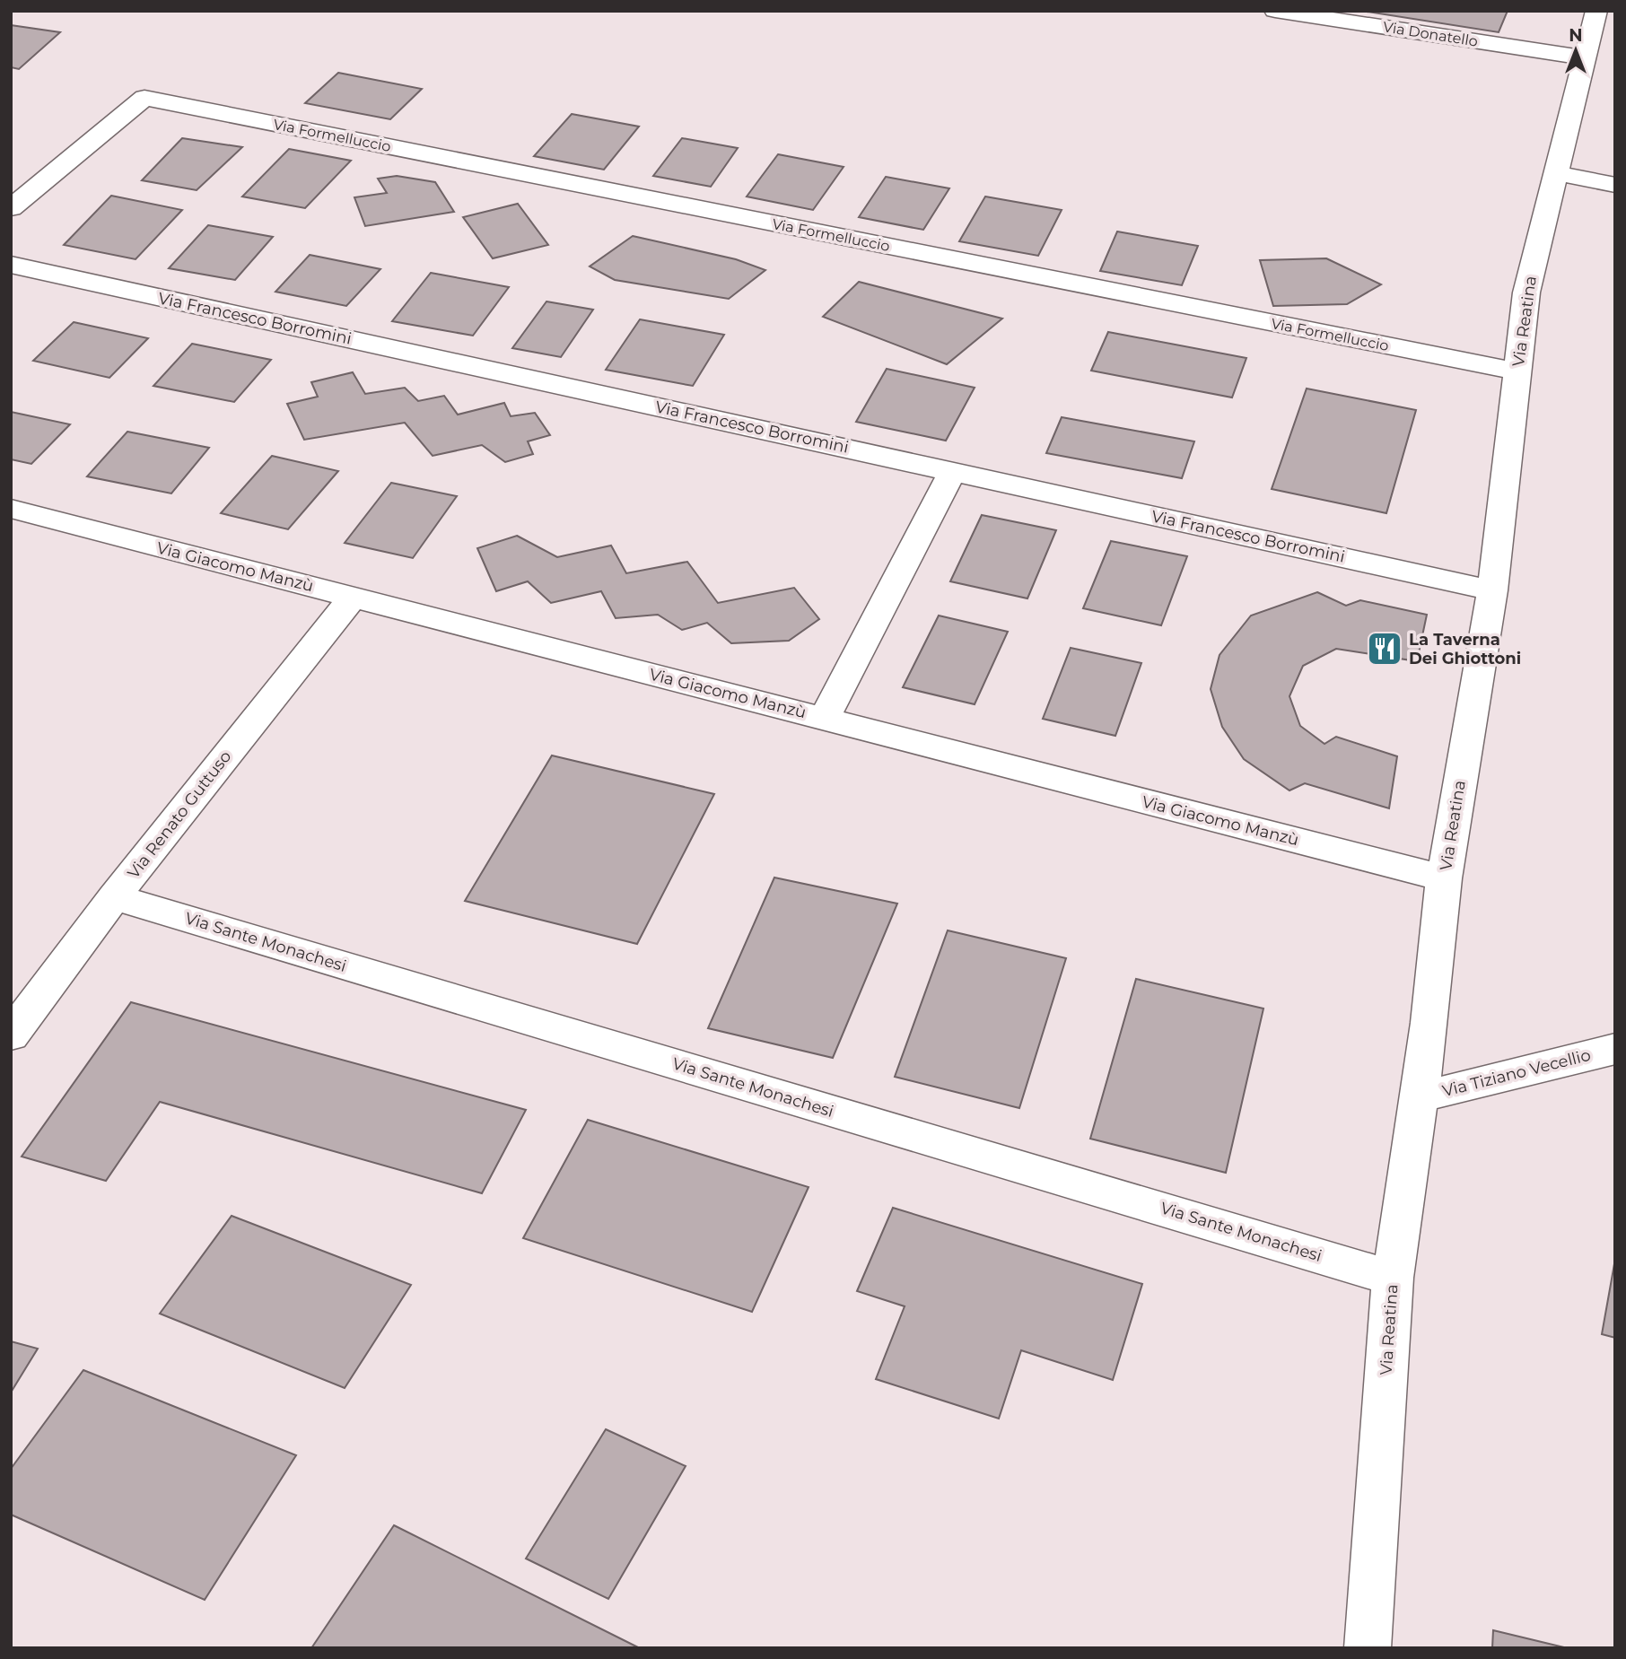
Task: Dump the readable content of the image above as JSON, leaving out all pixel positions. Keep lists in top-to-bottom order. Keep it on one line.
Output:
{"streets":{"street":["Via Donatello","Via Formelluccio","Via Francesco Borromini","Via Reatina","Via Giacomo Manzù","Via Renato Guttuso","Via Sante Monachesi","Via Tiziano Vecellio"]},"crossings":[["Via Donatello","Via Reatina"],["Via Formelluccio","Via Reatina"],["Via Francesco Borromini","Via Reatina"],["Via Reatina","Via Giacomo Manzù"],["Via Reatina","Via Sante Monachesi"],["Via Reatina","Via Tiziano Vecellio"],["Via Giacomo Manzù","Via Renato Guttuso"],["Via Renato Guttuso","Via Sante Monachesi"]],"places":{"restaurant":["La Taverna Dei Ghiottoni"]},"north":"top"}
